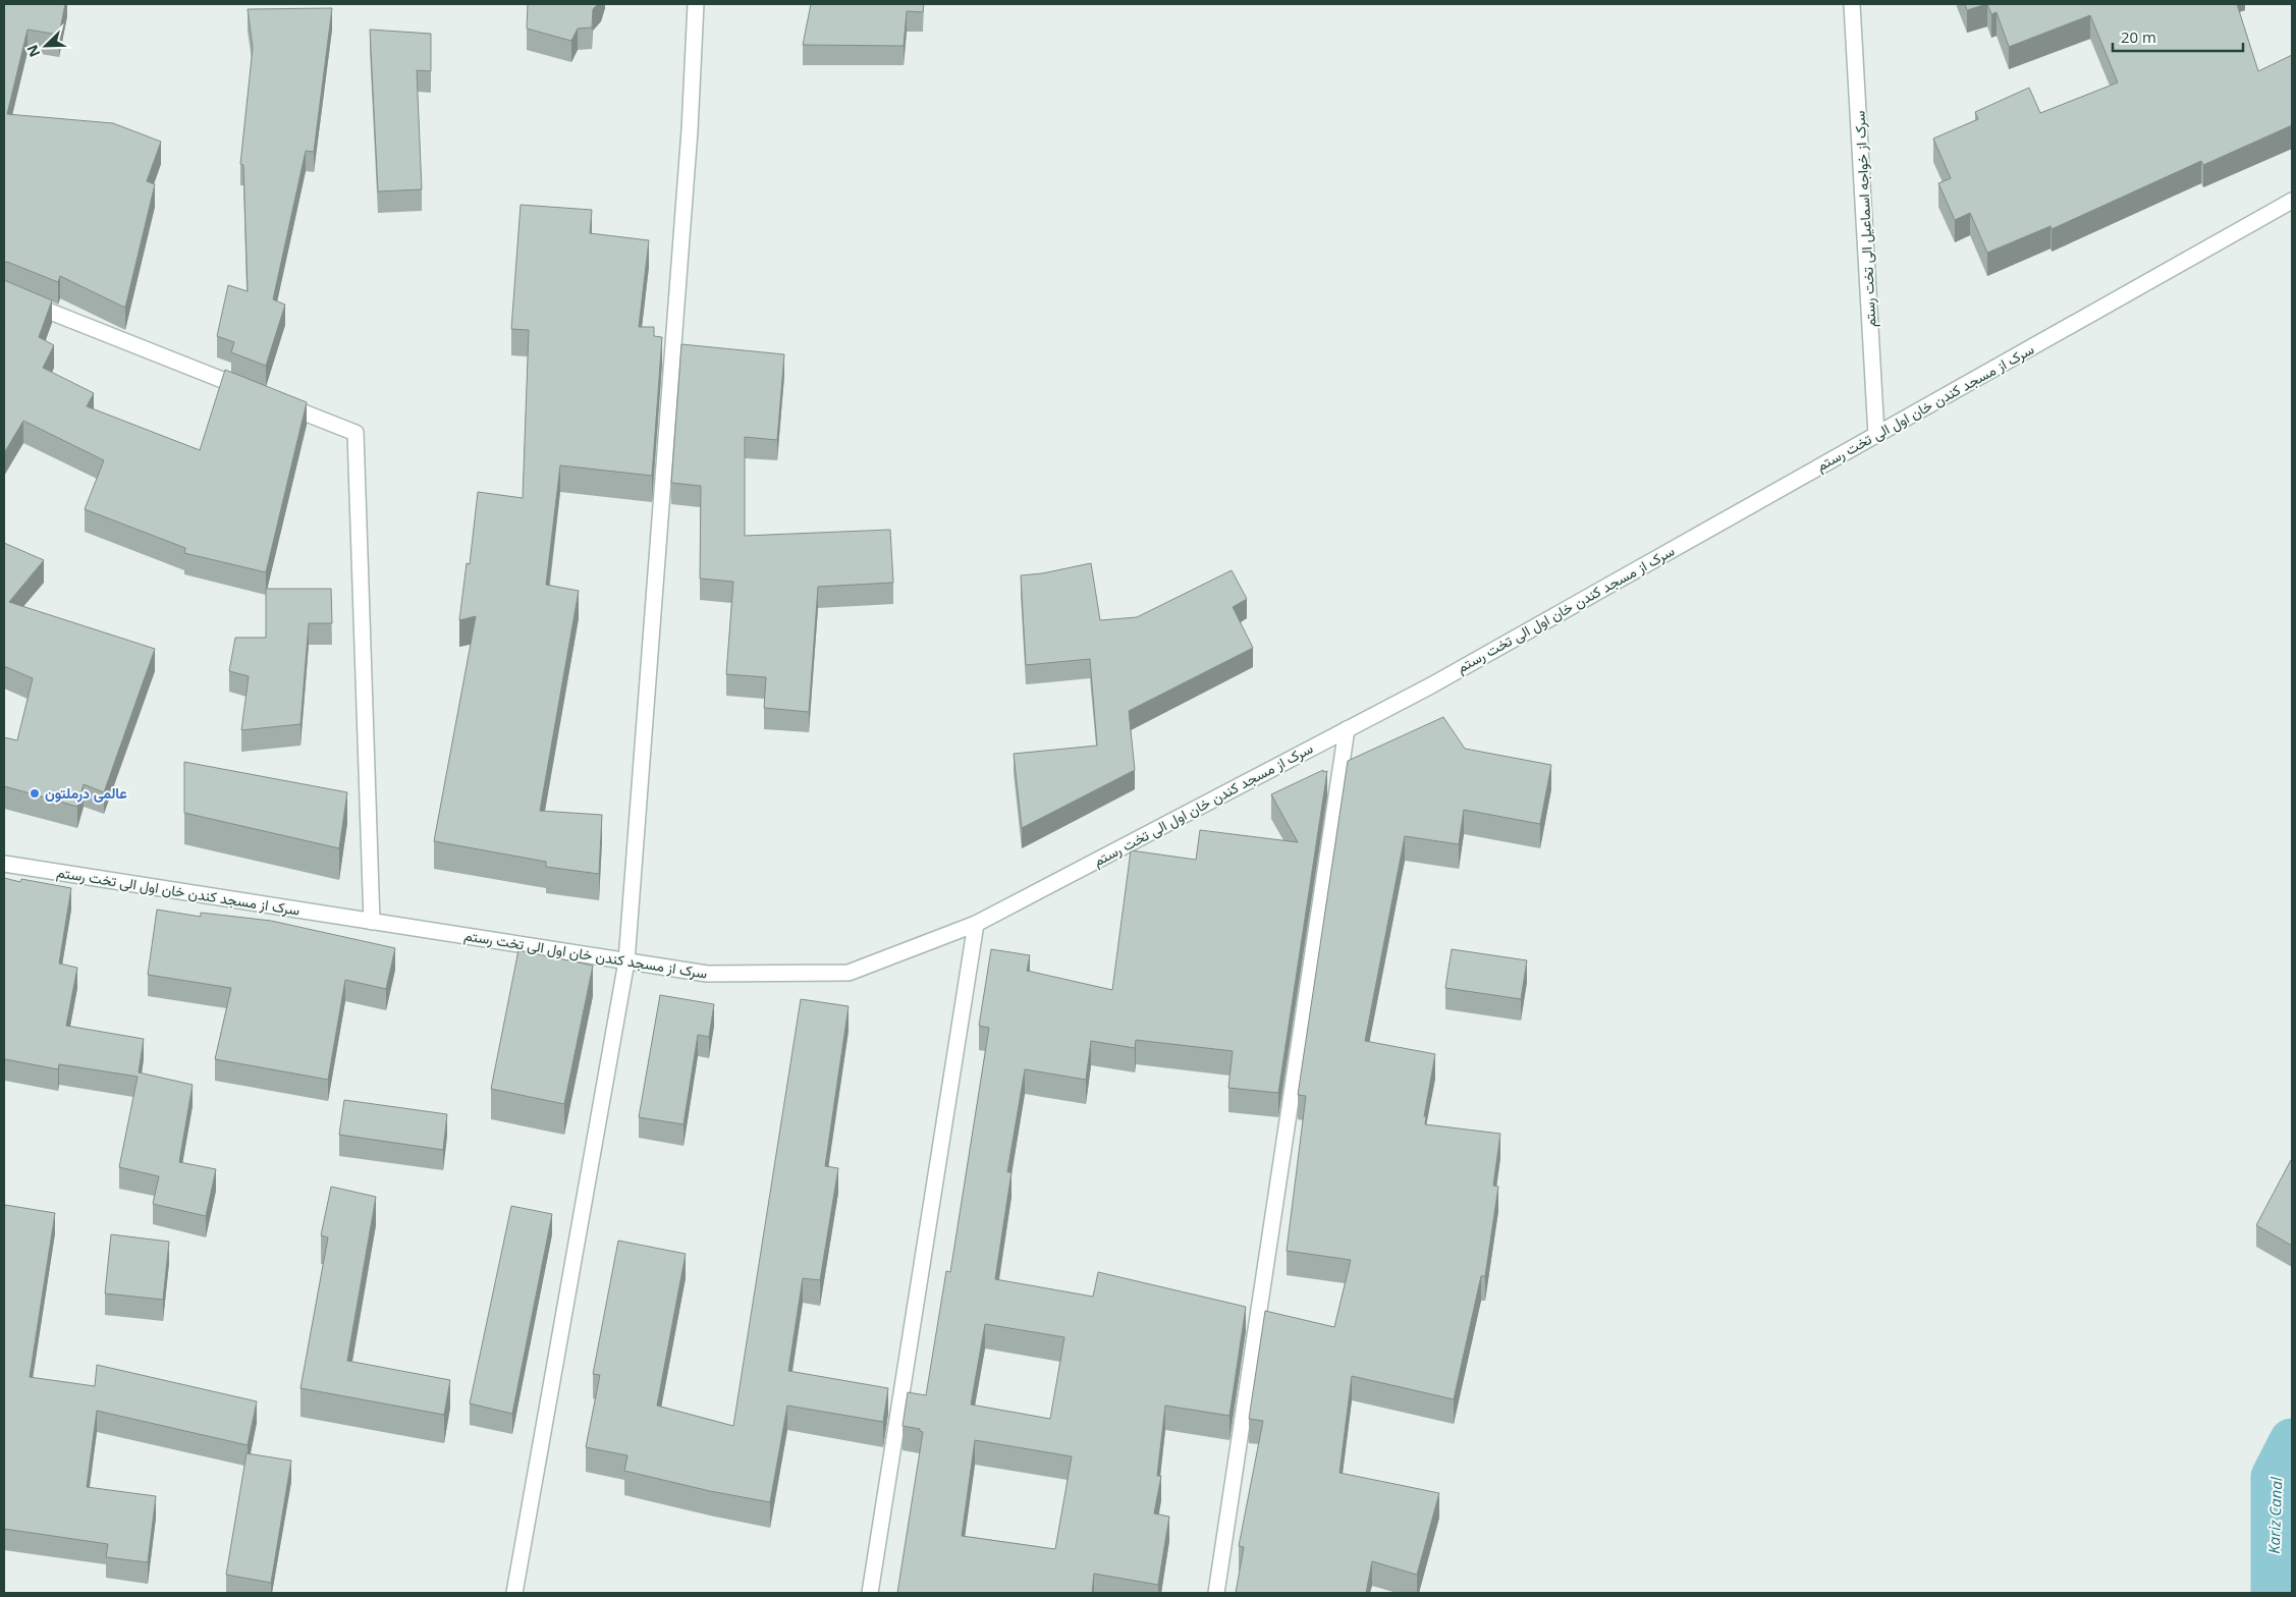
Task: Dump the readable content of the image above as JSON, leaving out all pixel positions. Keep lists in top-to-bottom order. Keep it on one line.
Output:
{"streets":{"street":["سرک از خواجه اسماعیل الی تخت رستم","سرک از مسجد کندن خان اول الی تخت رستم"]},"crossings":[["سرک از خواجه اسماعیل الی تخت رستم","سرک از مسجد کندن خان اول الی تخت رستم"]],"water":["Kariz Canal"],"places":["عالمی درملتون"],"scale_bar":"20 m","north":"bottom left"}
